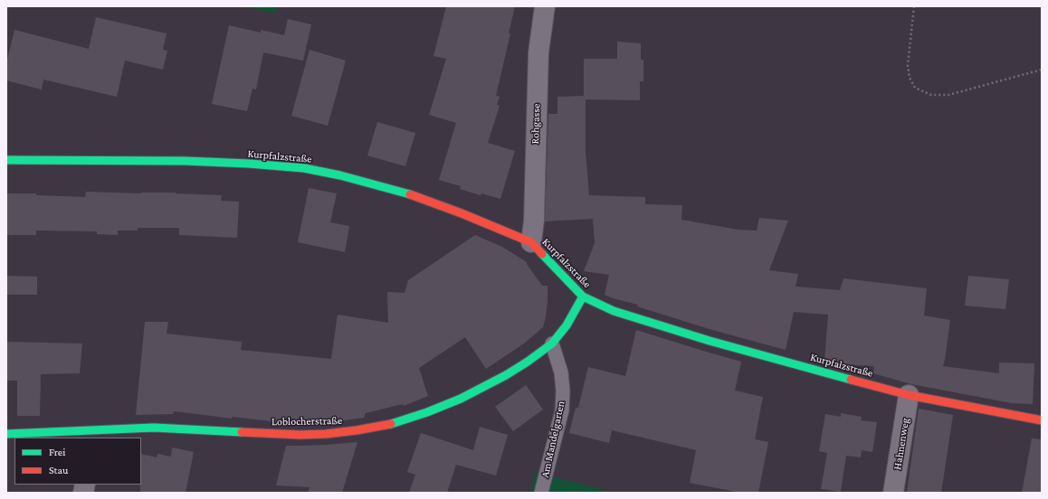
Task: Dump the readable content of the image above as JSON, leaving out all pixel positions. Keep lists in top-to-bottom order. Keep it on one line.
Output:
{"streets":{"street":["Rohgasse","Kurpfalzstraße","Loblocherstraße","Hahnenweg"],"lane":["Am Mandelgarten"]},"crossings":[["Rohgasse","Kurpfalzstraße"],["Kurpfalzstraße","Loblocherstraße"],["Kurpfalzstraße","Hahnenweg"],["Loblocherstraße","Am Mandelgarten"]],"legend":["Frei","Stau"]}
